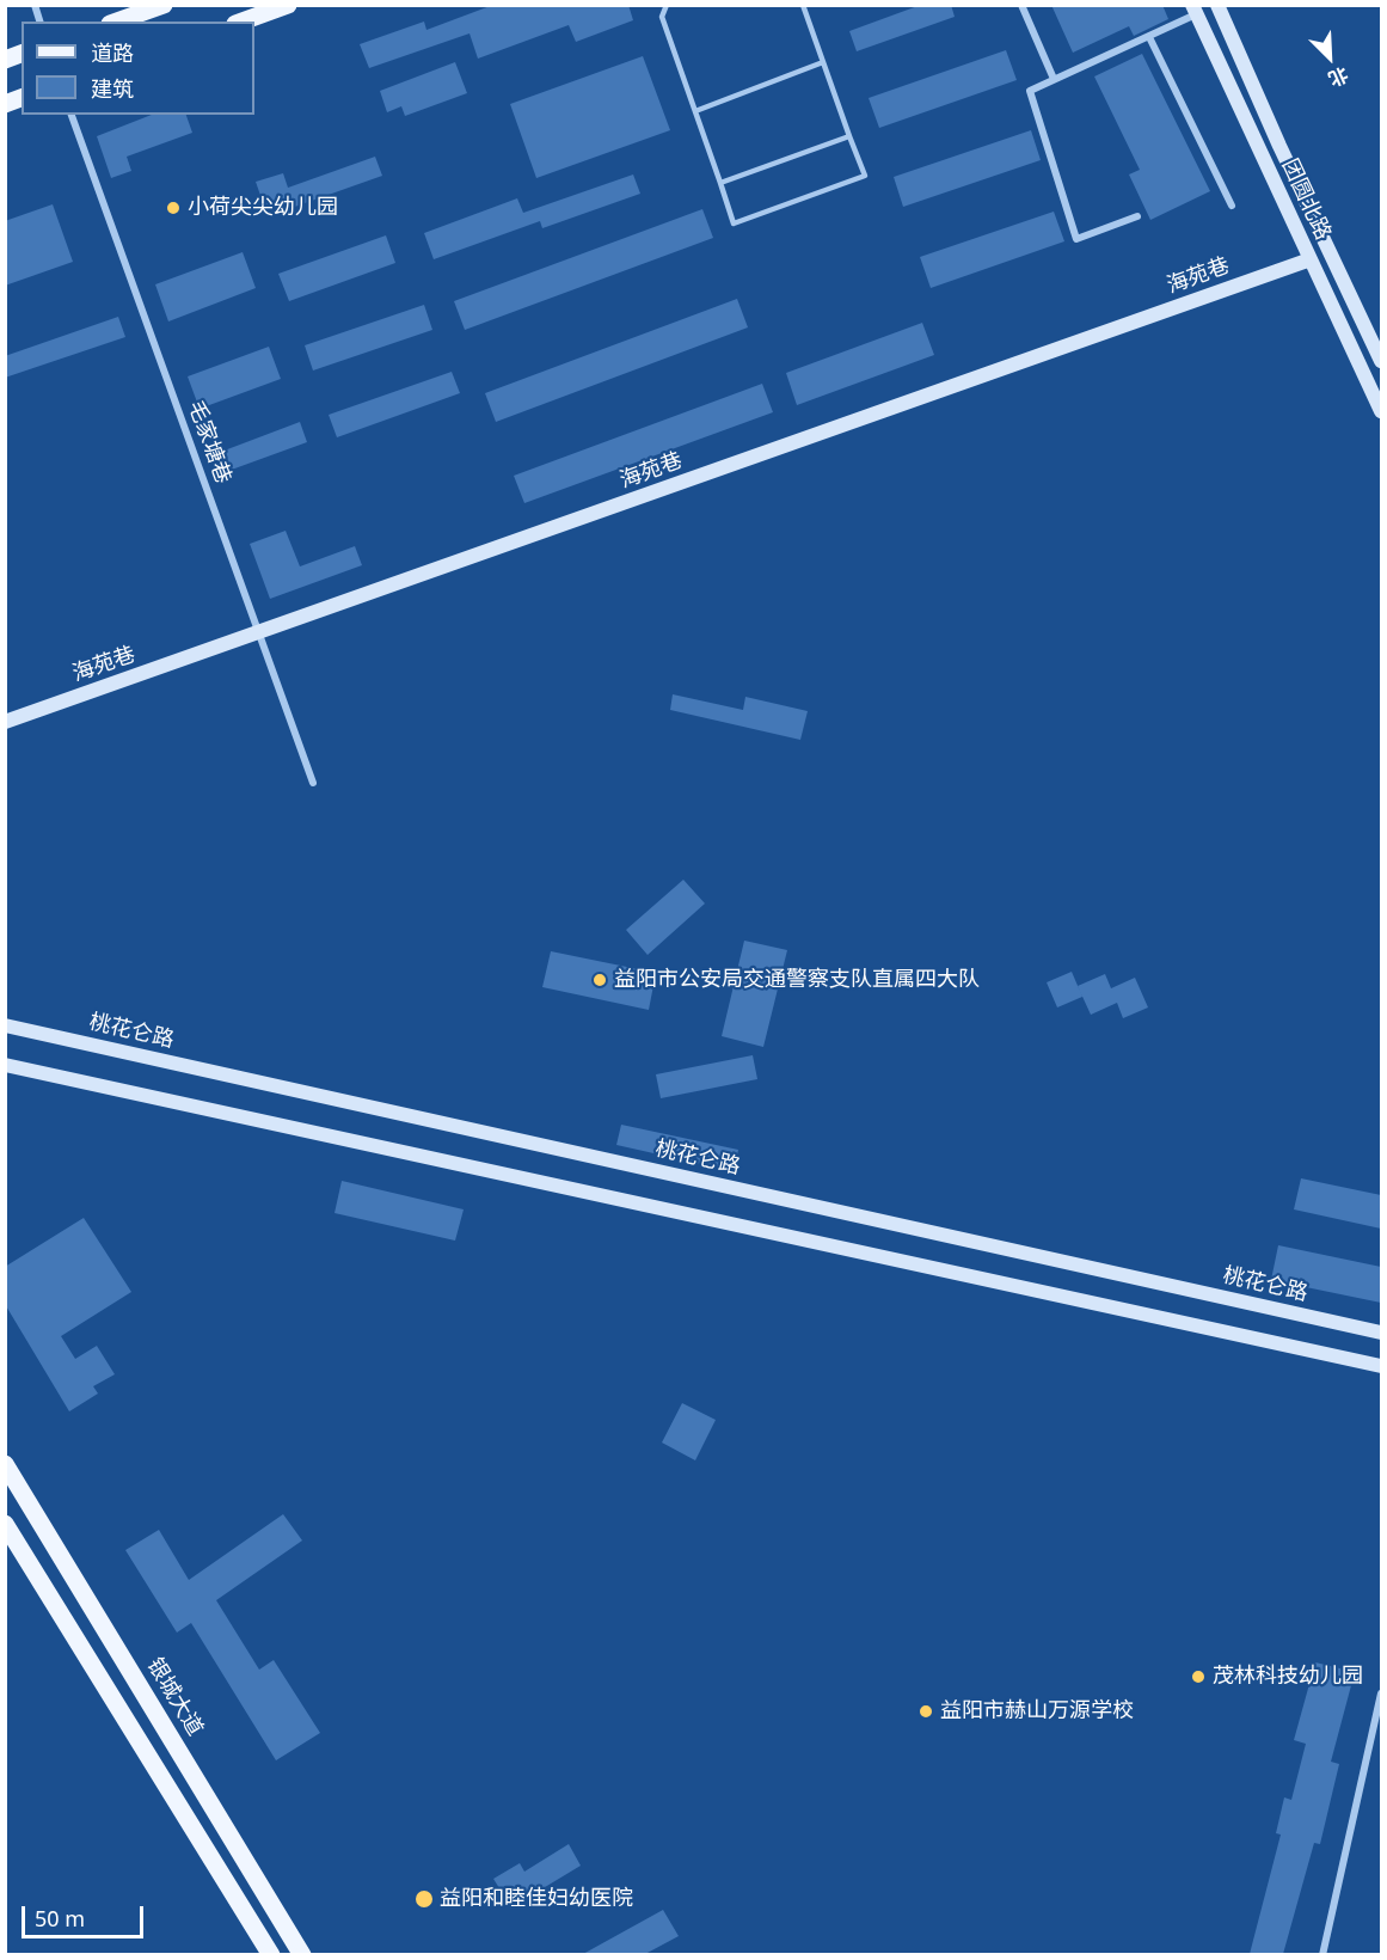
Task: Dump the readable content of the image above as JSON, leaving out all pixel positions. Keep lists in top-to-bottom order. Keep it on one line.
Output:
{"streets":{"main road":["团圆北路","海苑巷","桃花仑路","银城大道"],"street":["毛家塘巷"]},"crossings":[["团圆北路","海苑巷"],["海苑巷","毛家塘巷"]],"places":["小荷尖尖幼儿园","益阳市公安局交通警察支队直属四大队","茂林科技幼儿园","益阳市赫山万源学校","益阳和睦佳妇幼医院"],"legend":["道路","建筑"],"scale_bar":"50 m","north":"bottom right"}
